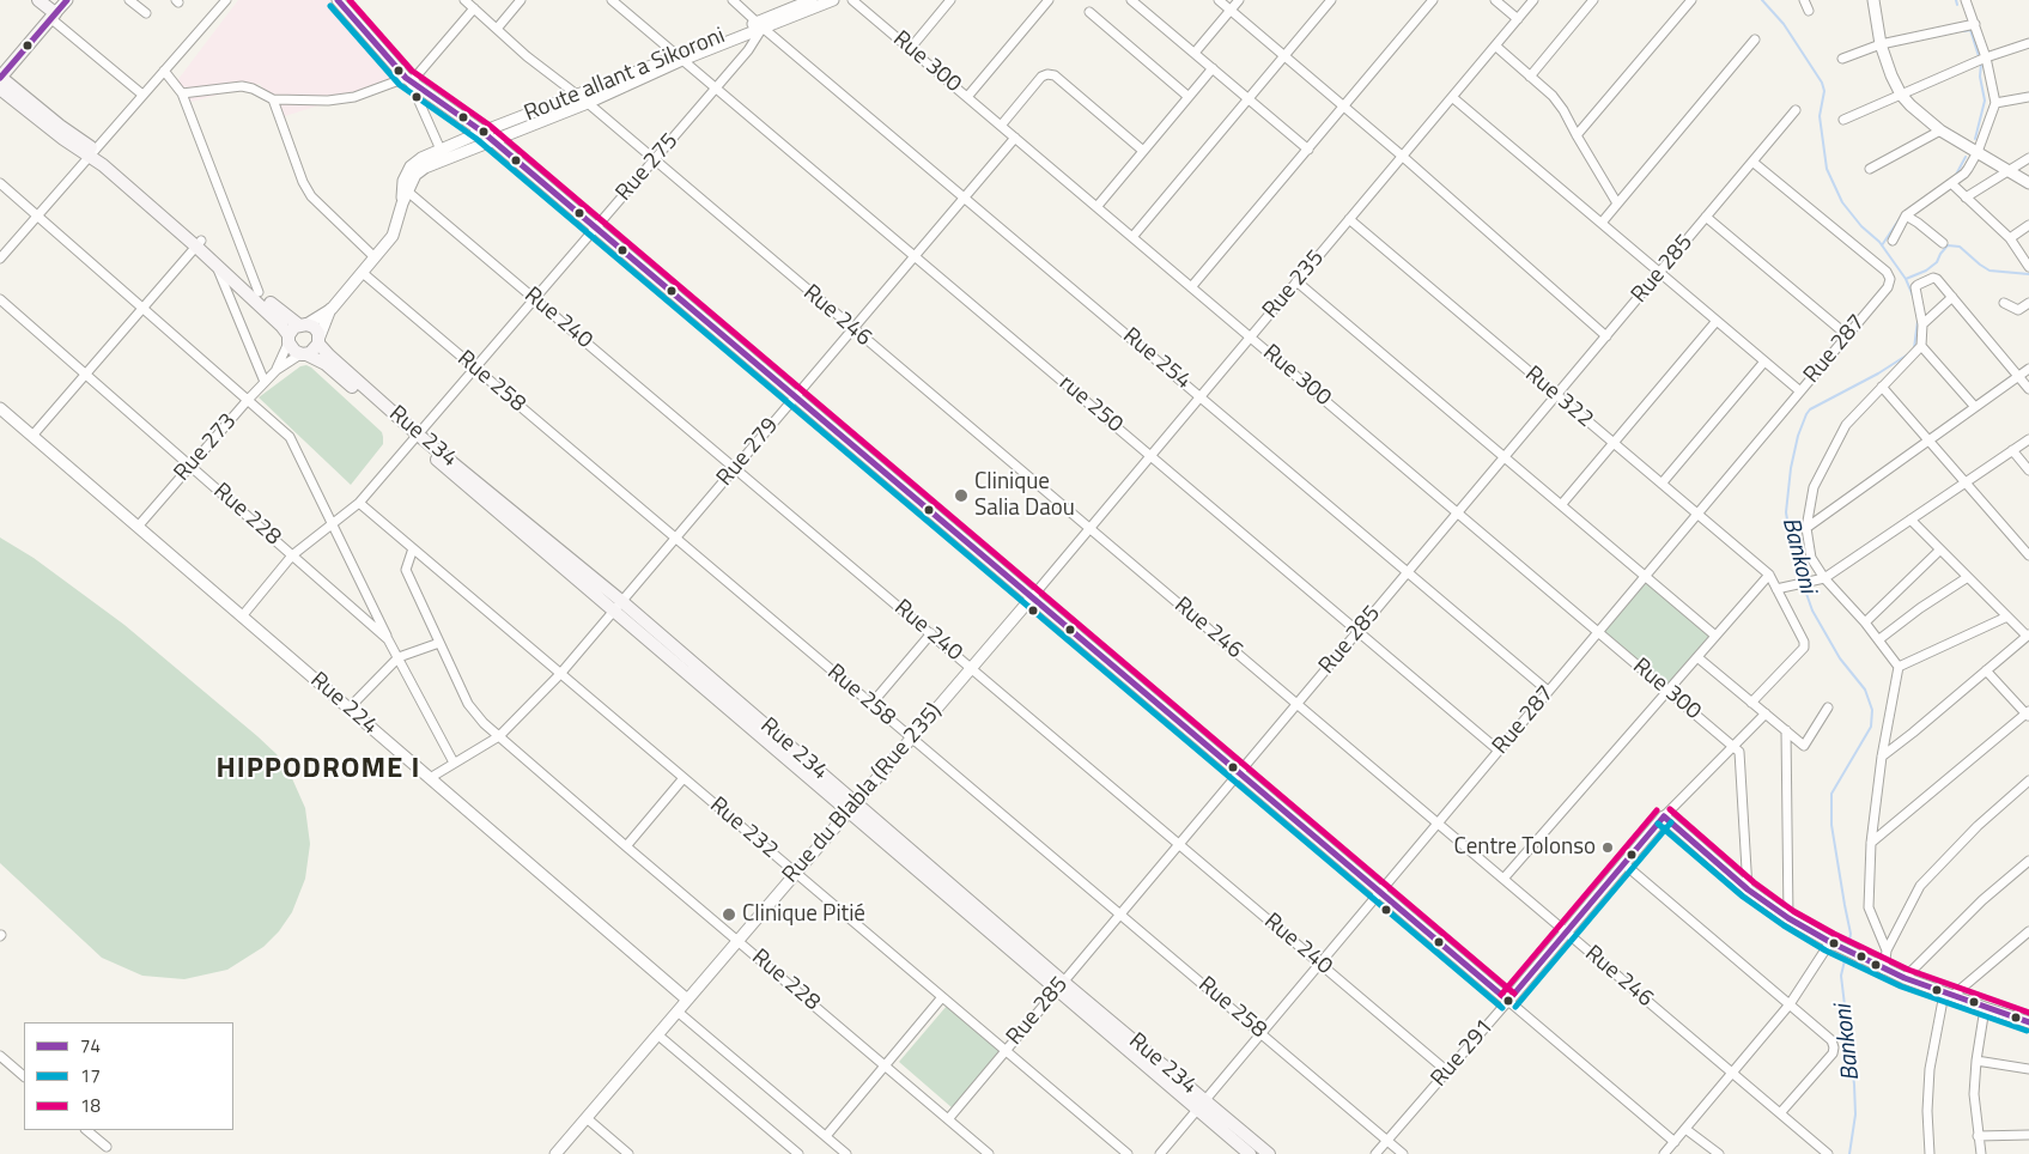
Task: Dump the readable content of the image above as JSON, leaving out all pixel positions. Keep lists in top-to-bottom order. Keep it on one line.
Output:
{"streets":{"main road":["Rue 234"],"street":["Rue 300","Route allant a Sikoroni","Rue 275","Rue 285","Rue 235","Rue 246","Rue 240","Rue 287","Rue 254","Rue 258","Rue 322","rue 250","Rue 273","Rue 279","Rue 228","Rue 224","Rue du Blabla (Rue 235)","Rue 232","Rue 291"]},"crossings":[["Rue 300","Rue 285"],["Rue 300","Rue 235"],["Rue 300","Rue 287"],["Rue 300","Rue 279"],["Rue 300","Rue 291"],["Route allant a Sikoroni","Rue 246"],["Route allant a Sikoroni","Rue 240"],["Route allant a Sikoroni","rue 250"],["Rue 275","Rue 246"],["Rue 275","Rue 240"],["Rue 275","Rue 254"],["Rue 275","Rue 258"],["Rue 275","rue 250"],["Rue 275","Rue 234"],["Rue 275","Rue 232"],["Rue 285","Rue 246"],["Rue 285","Rue 240"],["Rue 285","Rue 287"],["Rue 285","Rue 254"],["Rue 285","Rue 258"],["Rue 285","Rue 322"],["Rue 285","rue 250"],["Rue 285","Rue 234"],["Rue 285","Rue 228"],["Rue 285","Rue 232"],["Rue 235","Rue 246"],["Rue 235","Rue 254"],["Rue 235","Rue 322"],["Rue 235","rue 250"],["Rue 235","Rue du Blabla (Rue 235)"],["Rue 246","Rue 287"],["Rue 246","Rue 279"],["Rue 246","Rue 291"],["Rue 240","Rue 287"],["Rue 240","Rue 279"],["Rue 240","Rue du Blabla (Rue 235)"],["Rue 240","Rue 291"],["Rue 287","Rue 254"],["Rue 287","Rue 258"],["Rue 287","Rue 322"],["Rue 287","rue 250"],["Rue 287","Rue 234"],["Rue 254","Rue 279"],["Rue 258","Rue 279"],["Rue 258","Rue du Blabla (Rue 235)"],["Rue 258","Rue 291"],["rue 250","Rue 279"],["Rue 234","Rue 273"],["Rue 234","Rue 279"],["Rue 234","Rue du Blabla (Rue 235)"],["Rue 273","Rue 228"],["Rue 273","Rue 224"],["Rue 279","Rue 228"],["Rue 279","Rue 224"],["Rue 279","Rue 232"],["Rue 228","Rue du Blabla (Rue 235)"],["Rue 228","Rue 232"],["Rue 224","Rue du Blabla (Rue 235)"],["Rue du Blabla (Rue 235)","Rue 232"]],"districts":["HIPPODROME I"],"water":["Bankoni"],"places":["Clinique Salia Daou","Centre Tolonso","Clinique Pitié"],"lines":["transit line 74","transit line 18","transit line 17"],"legend":["74","17","18"]}
